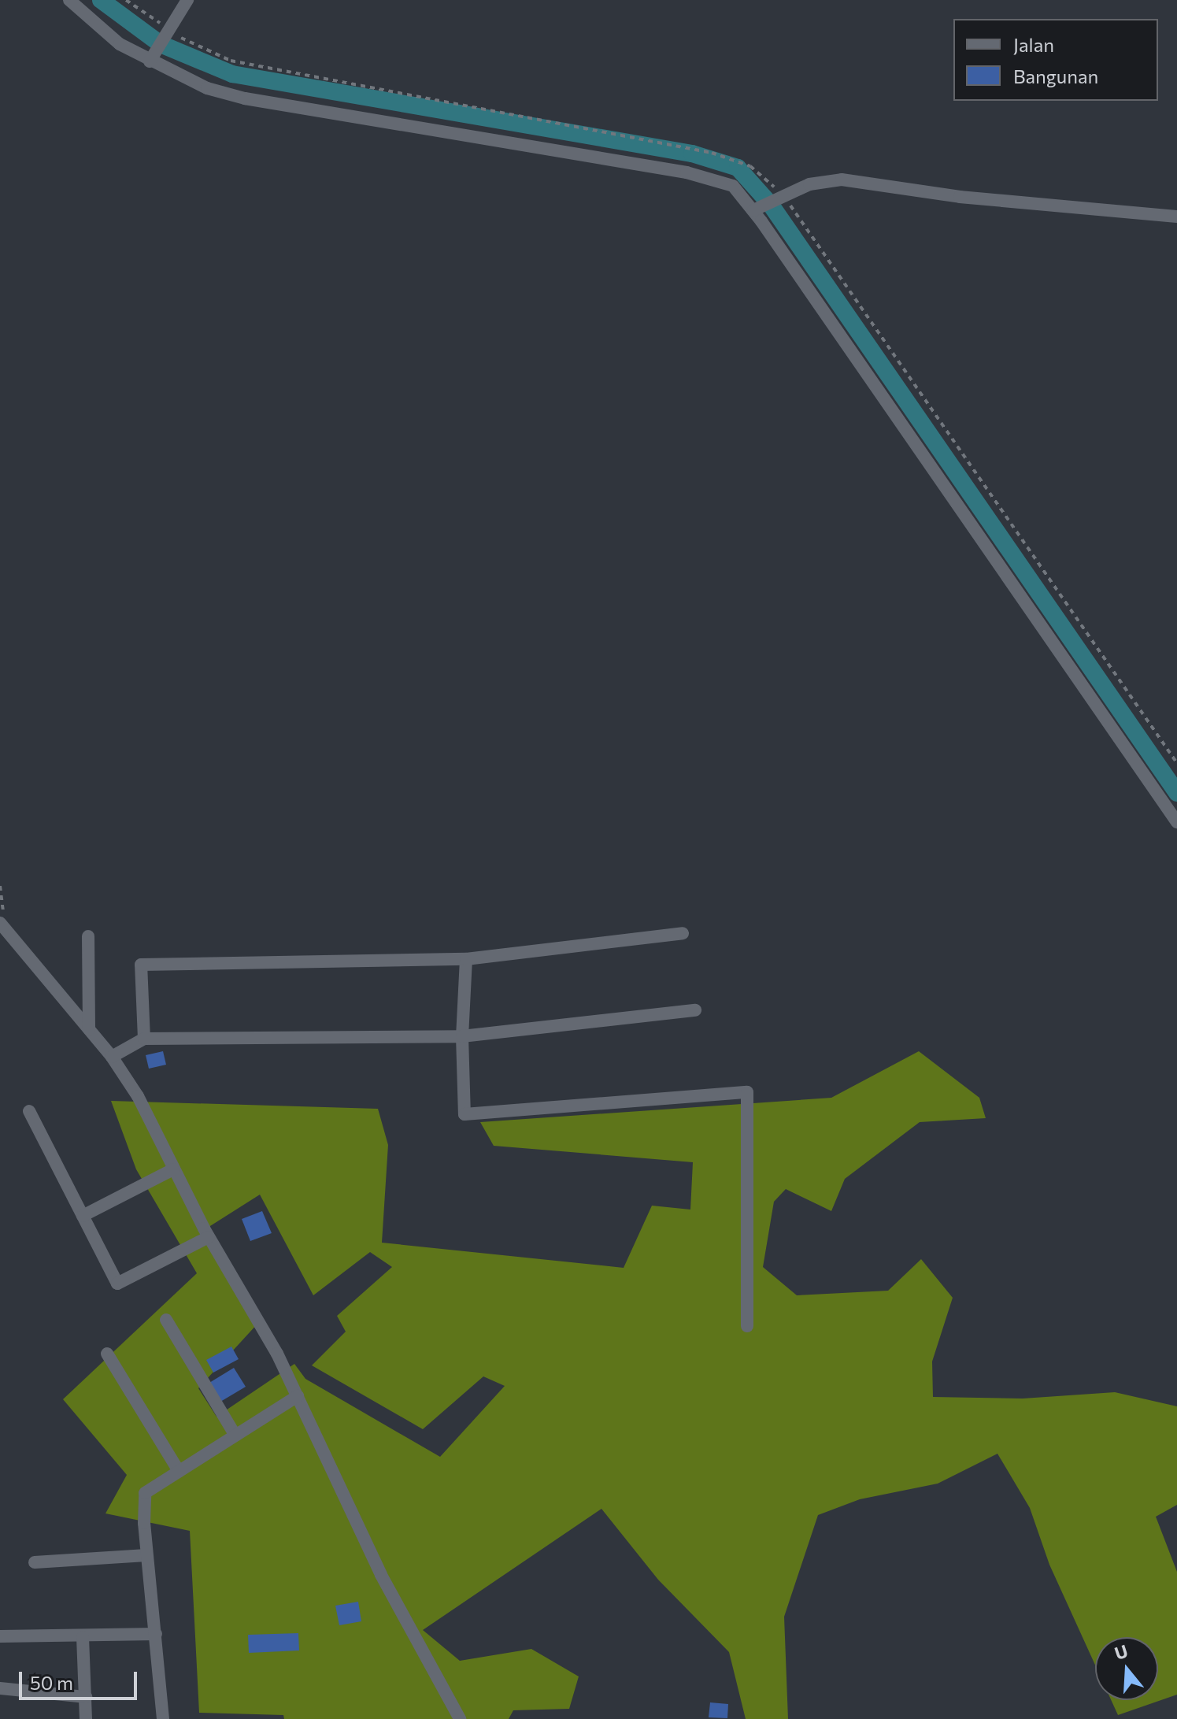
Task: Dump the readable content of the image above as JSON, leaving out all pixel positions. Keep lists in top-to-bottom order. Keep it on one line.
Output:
{"legend":["Jalan","Bangunan"],"scale_bar":"50 m","north":"top"}
